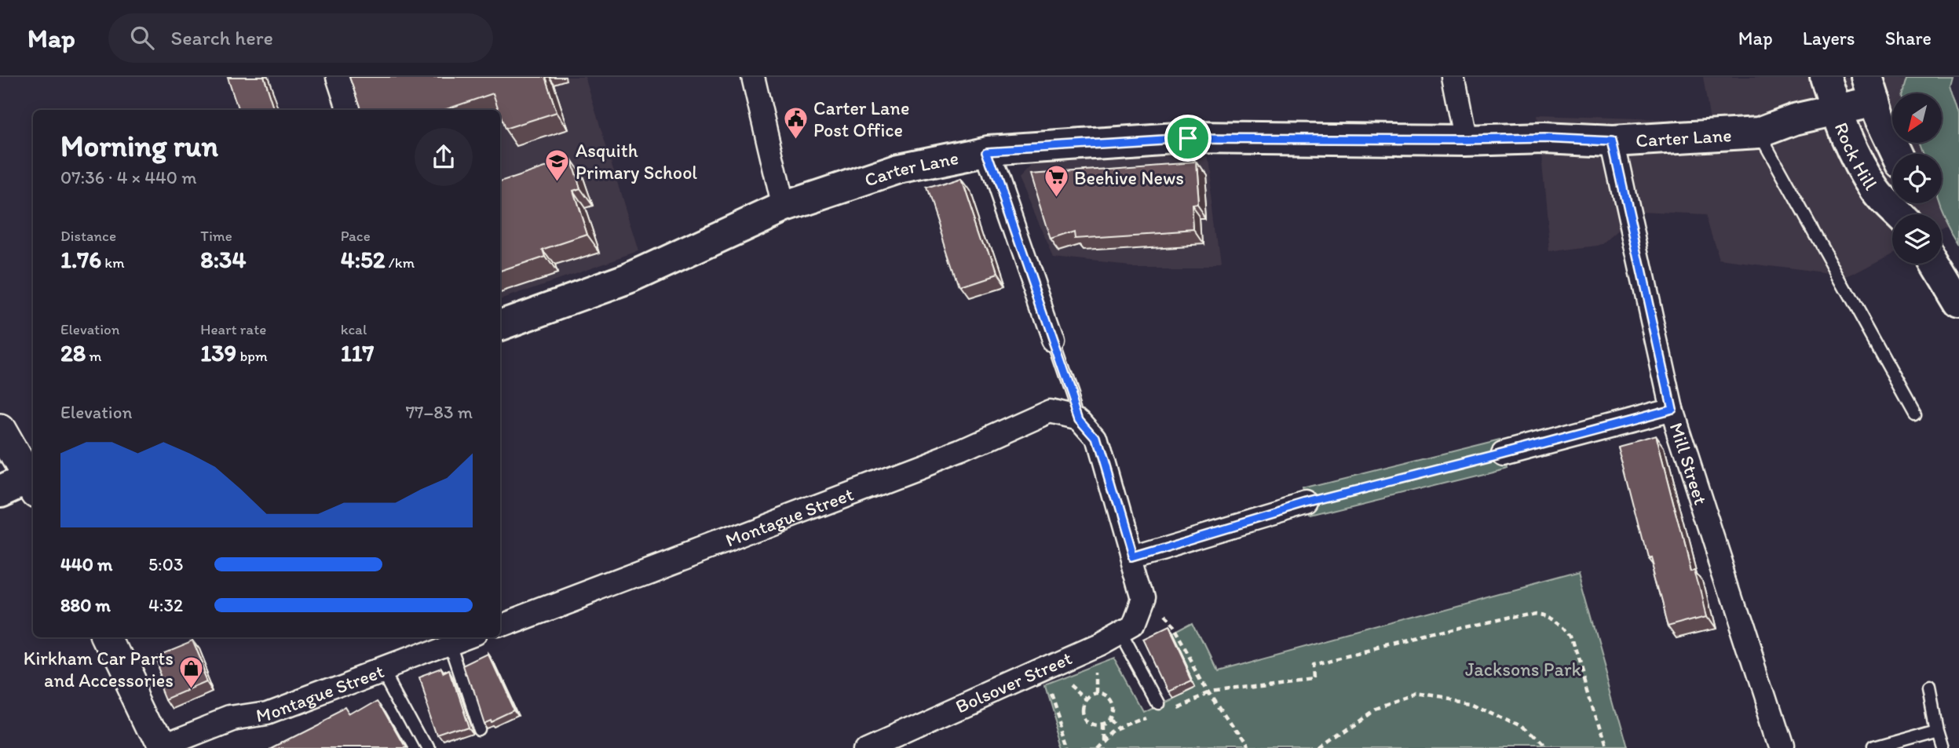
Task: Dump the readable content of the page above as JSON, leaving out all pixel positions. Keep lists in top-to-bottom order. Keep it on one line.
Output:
{"streets":{"main road":["Carter Lane","Rock Hill"],"street":["Mill Street","Montague Street","Bolsover Street"]},"crossings":[["Carter Lane","Rock Hill"],["Carter Lane","Mill Street"]],"parks":["Jacksons Park"],"places":{"public building":["Carter Lane Post Office"],"school or university":["Asquith Primary School"],"supermarket":["Beehive News"],"shop":["Kirkham Car Parts and Accessories"]},"north":"bottom left","page":{"header":"Map","search":"Search here","nav":["Map","Layers","Share"],"heading":["Morning run","07:36 · 4 × 440 m"],"stats":[["Distance","1.76 km"],["Time","8:34"],["Pace","4:52 /km"],["Elevation","28 m"],["Heart rate","139 bpm"],["kcal","117"]],"chart":["Elevation","77–83 m"],"list":[{"name":"440 m","note":"5:03"},{"name":"880 m","note":"4:32"}]}}
